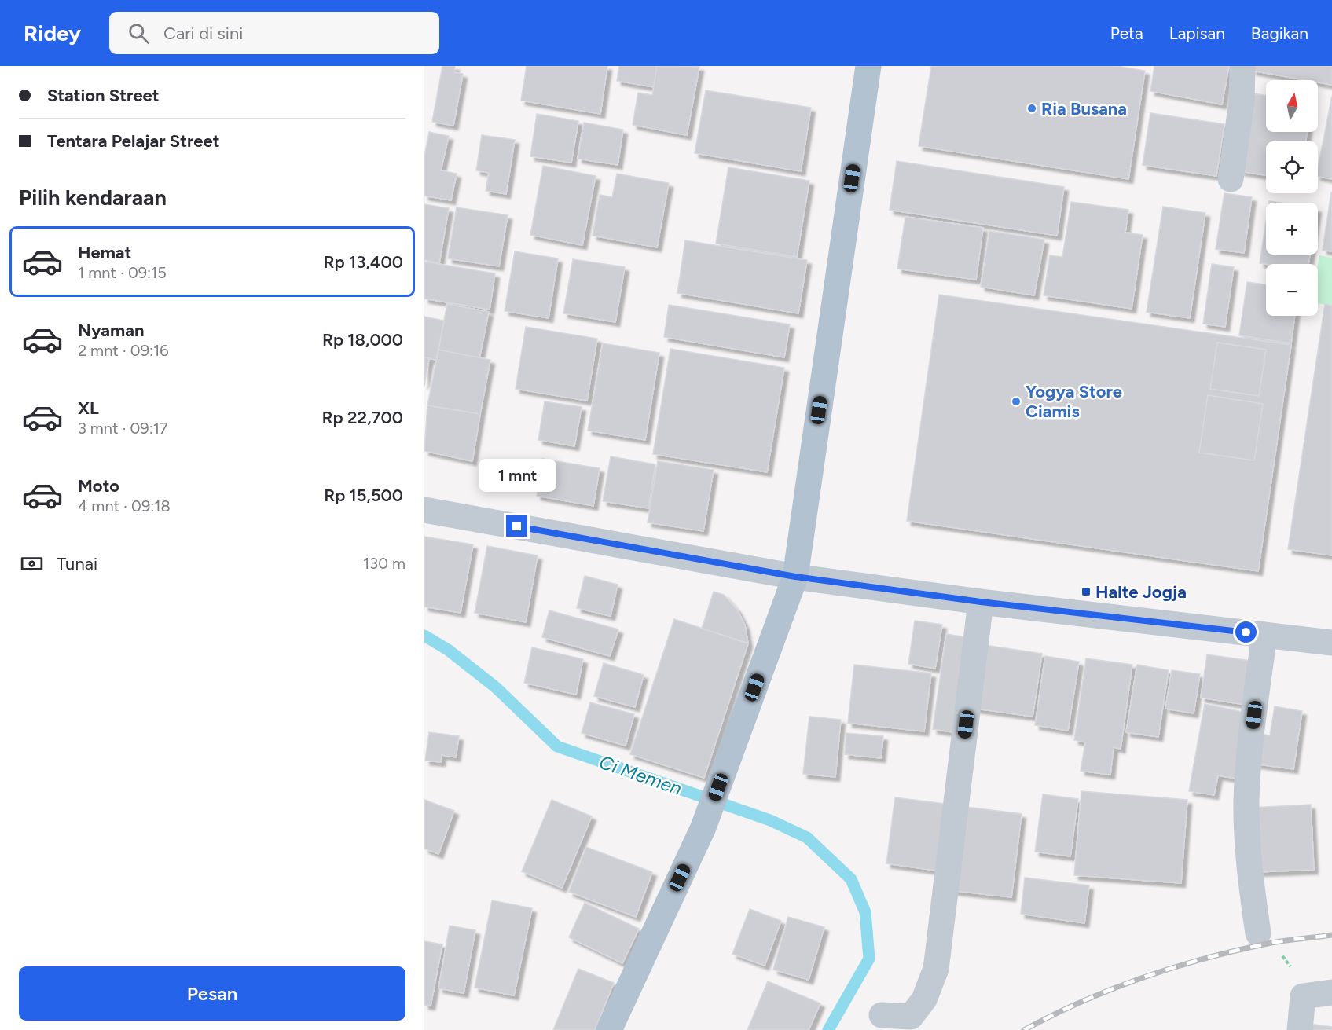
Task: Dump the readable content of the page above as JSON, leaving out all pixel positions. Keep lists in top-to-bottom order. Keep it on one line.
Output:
{"water":["Ci Memen"],"places":{"other":["Ria Busana","Yogya Store Ciamis"],"transit":["Halte Jogja"]},"north":"top","page":{"header":"Ridey","search":"Cari di sini","nav":["Peta","Lapisan","Bagikan"],"banner":["Station Street","Tentara Pelajar Street"],"map_buttons":["+","−"],"heading":"Pilih kendaraan","list":[{"name":"Hemat","note":"1 mnt · 09:15","value":"Rp 13,400"},{"name":"Nyaman","note":"2 mnt · 09:16","value":"Rp 18,000"},{"name":"XL","note":"3 mnt · 09:17","value":"Rp 22,700"},{"name":"Moto","note":"4 mnt · 09:18","value":"Rp 15,500"}],"bubble":"1 mnt","pay":["Tunai","130 m"],"buttons":"Pesan"}}
